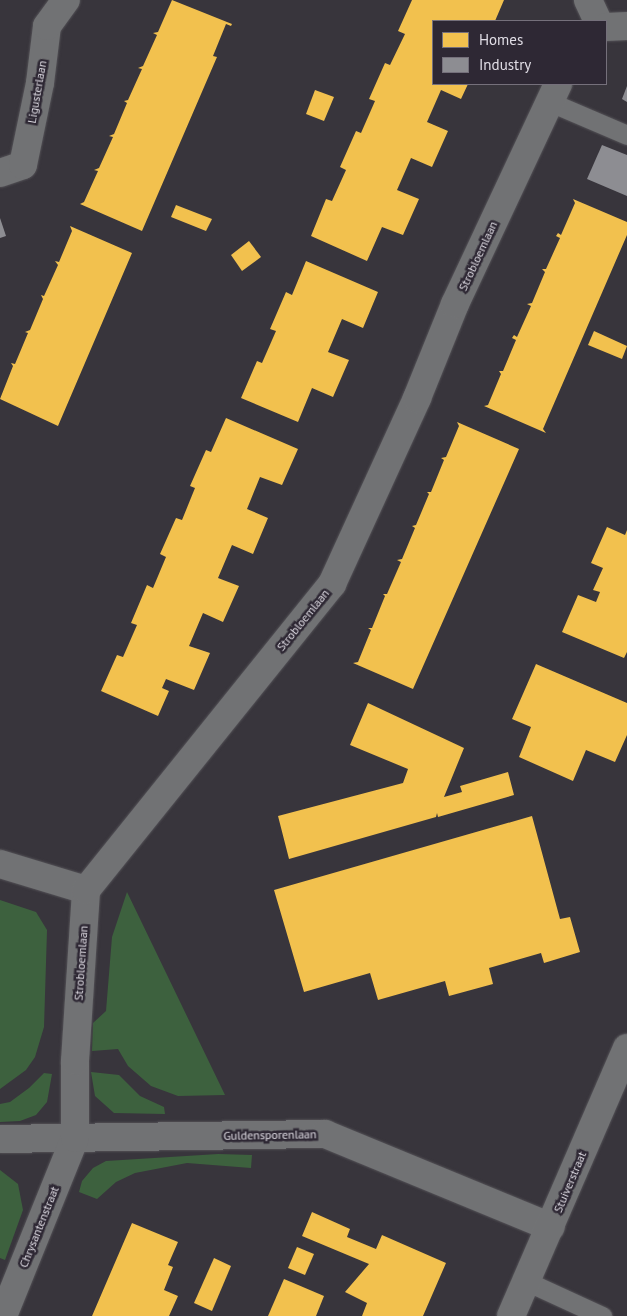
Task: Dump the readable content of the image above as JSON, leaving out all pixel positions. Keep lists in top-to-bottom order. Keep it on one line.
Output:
{"streets":{"street":["Ligusterlaan","Strobloemlaan","Guldensporenlaan","Stuiverstraat","Chrysantenstraat"]},"crossings":[["Strobloemlaan","Guldensporenlaan"],["Strobloemlaan","Chrysantenstraat"],["Guldensporenlaan","Stuiverstraat"],["Guldensporenlaan","Chrysantenstraat"]],"legend":["Homes","Industry"]}
